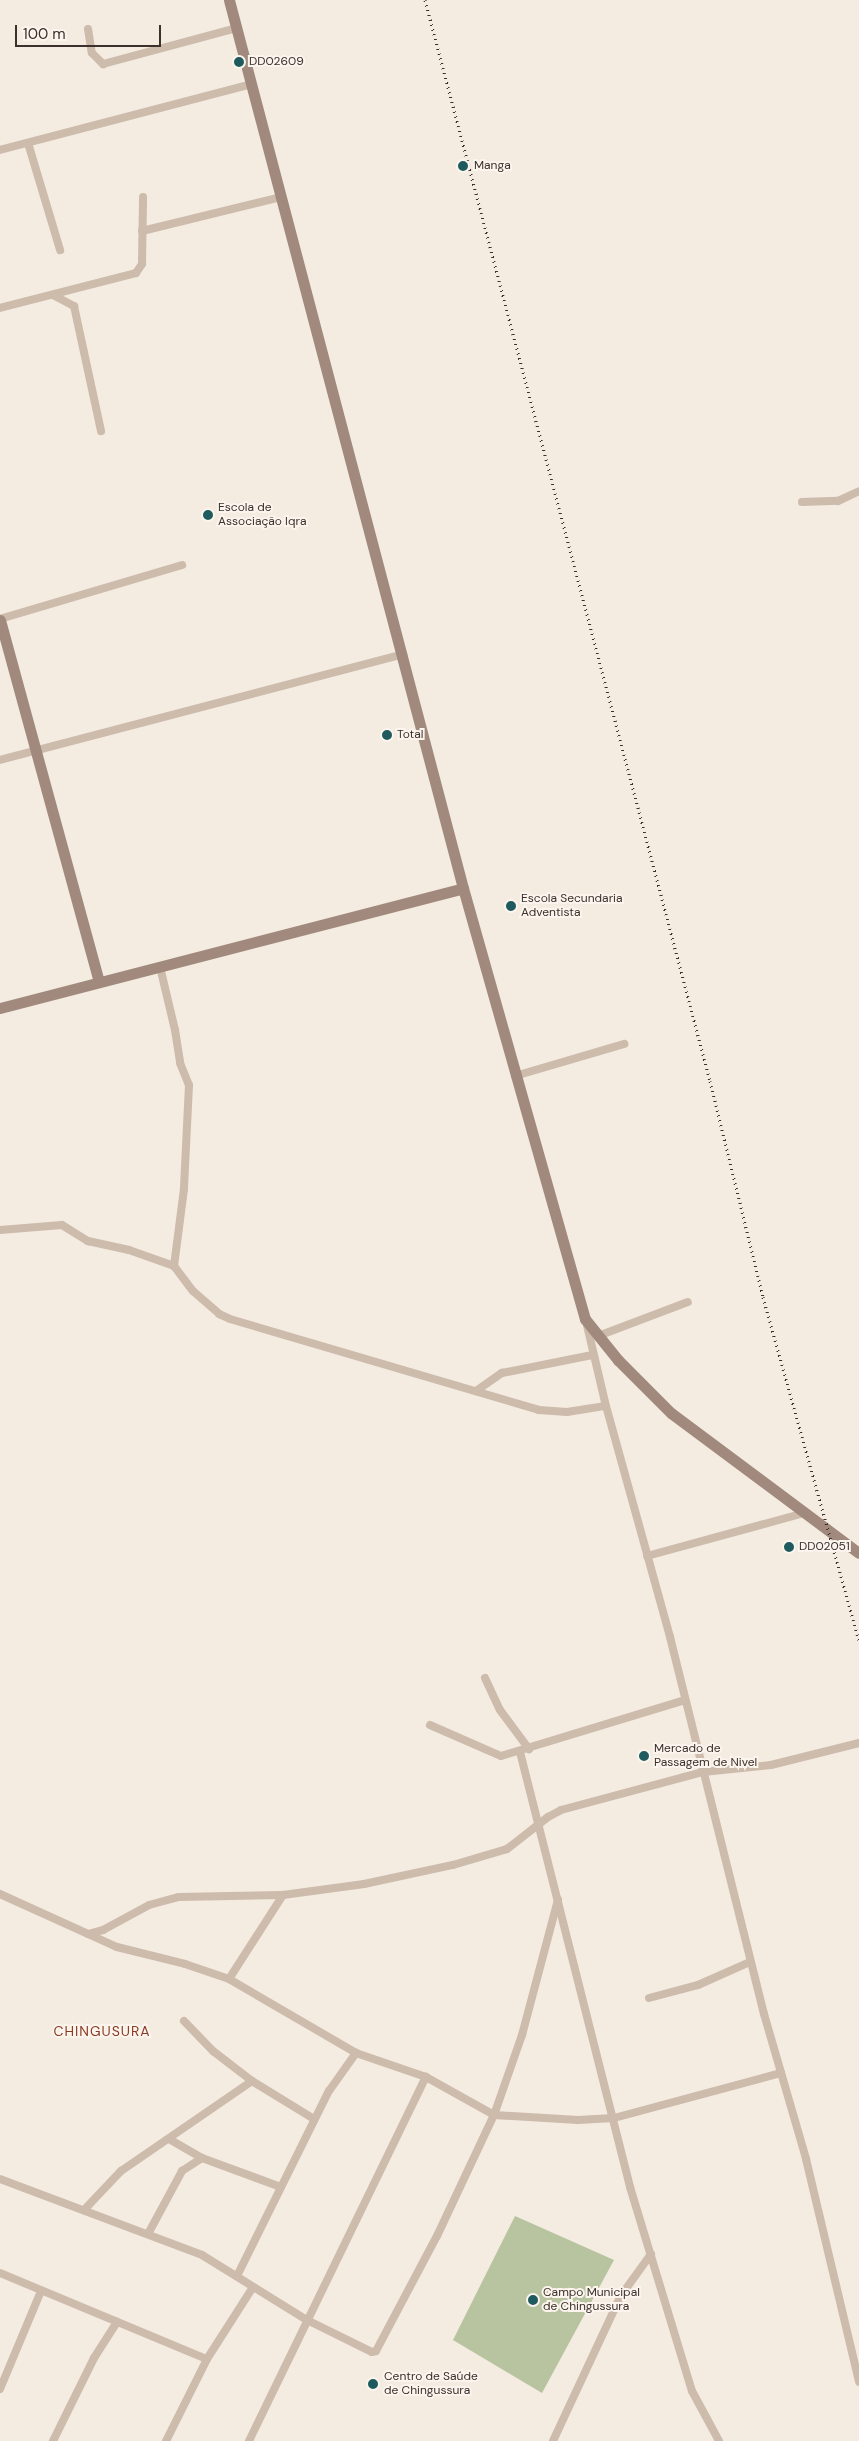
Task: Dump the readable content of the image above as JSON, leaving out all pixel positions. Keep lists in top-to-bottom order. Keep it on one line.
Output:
{"districts":["CHINGUSURA"],"places":["DD02609","Manga","Escola de Associação Iqra","Total","Escola Secundaria Adventista","DD02051","Mercado de Passagem de Nivel","Campo Municipal de Chingussura","Centro de Saúde de Chingussura"],"scale_bar":"100 m"}
